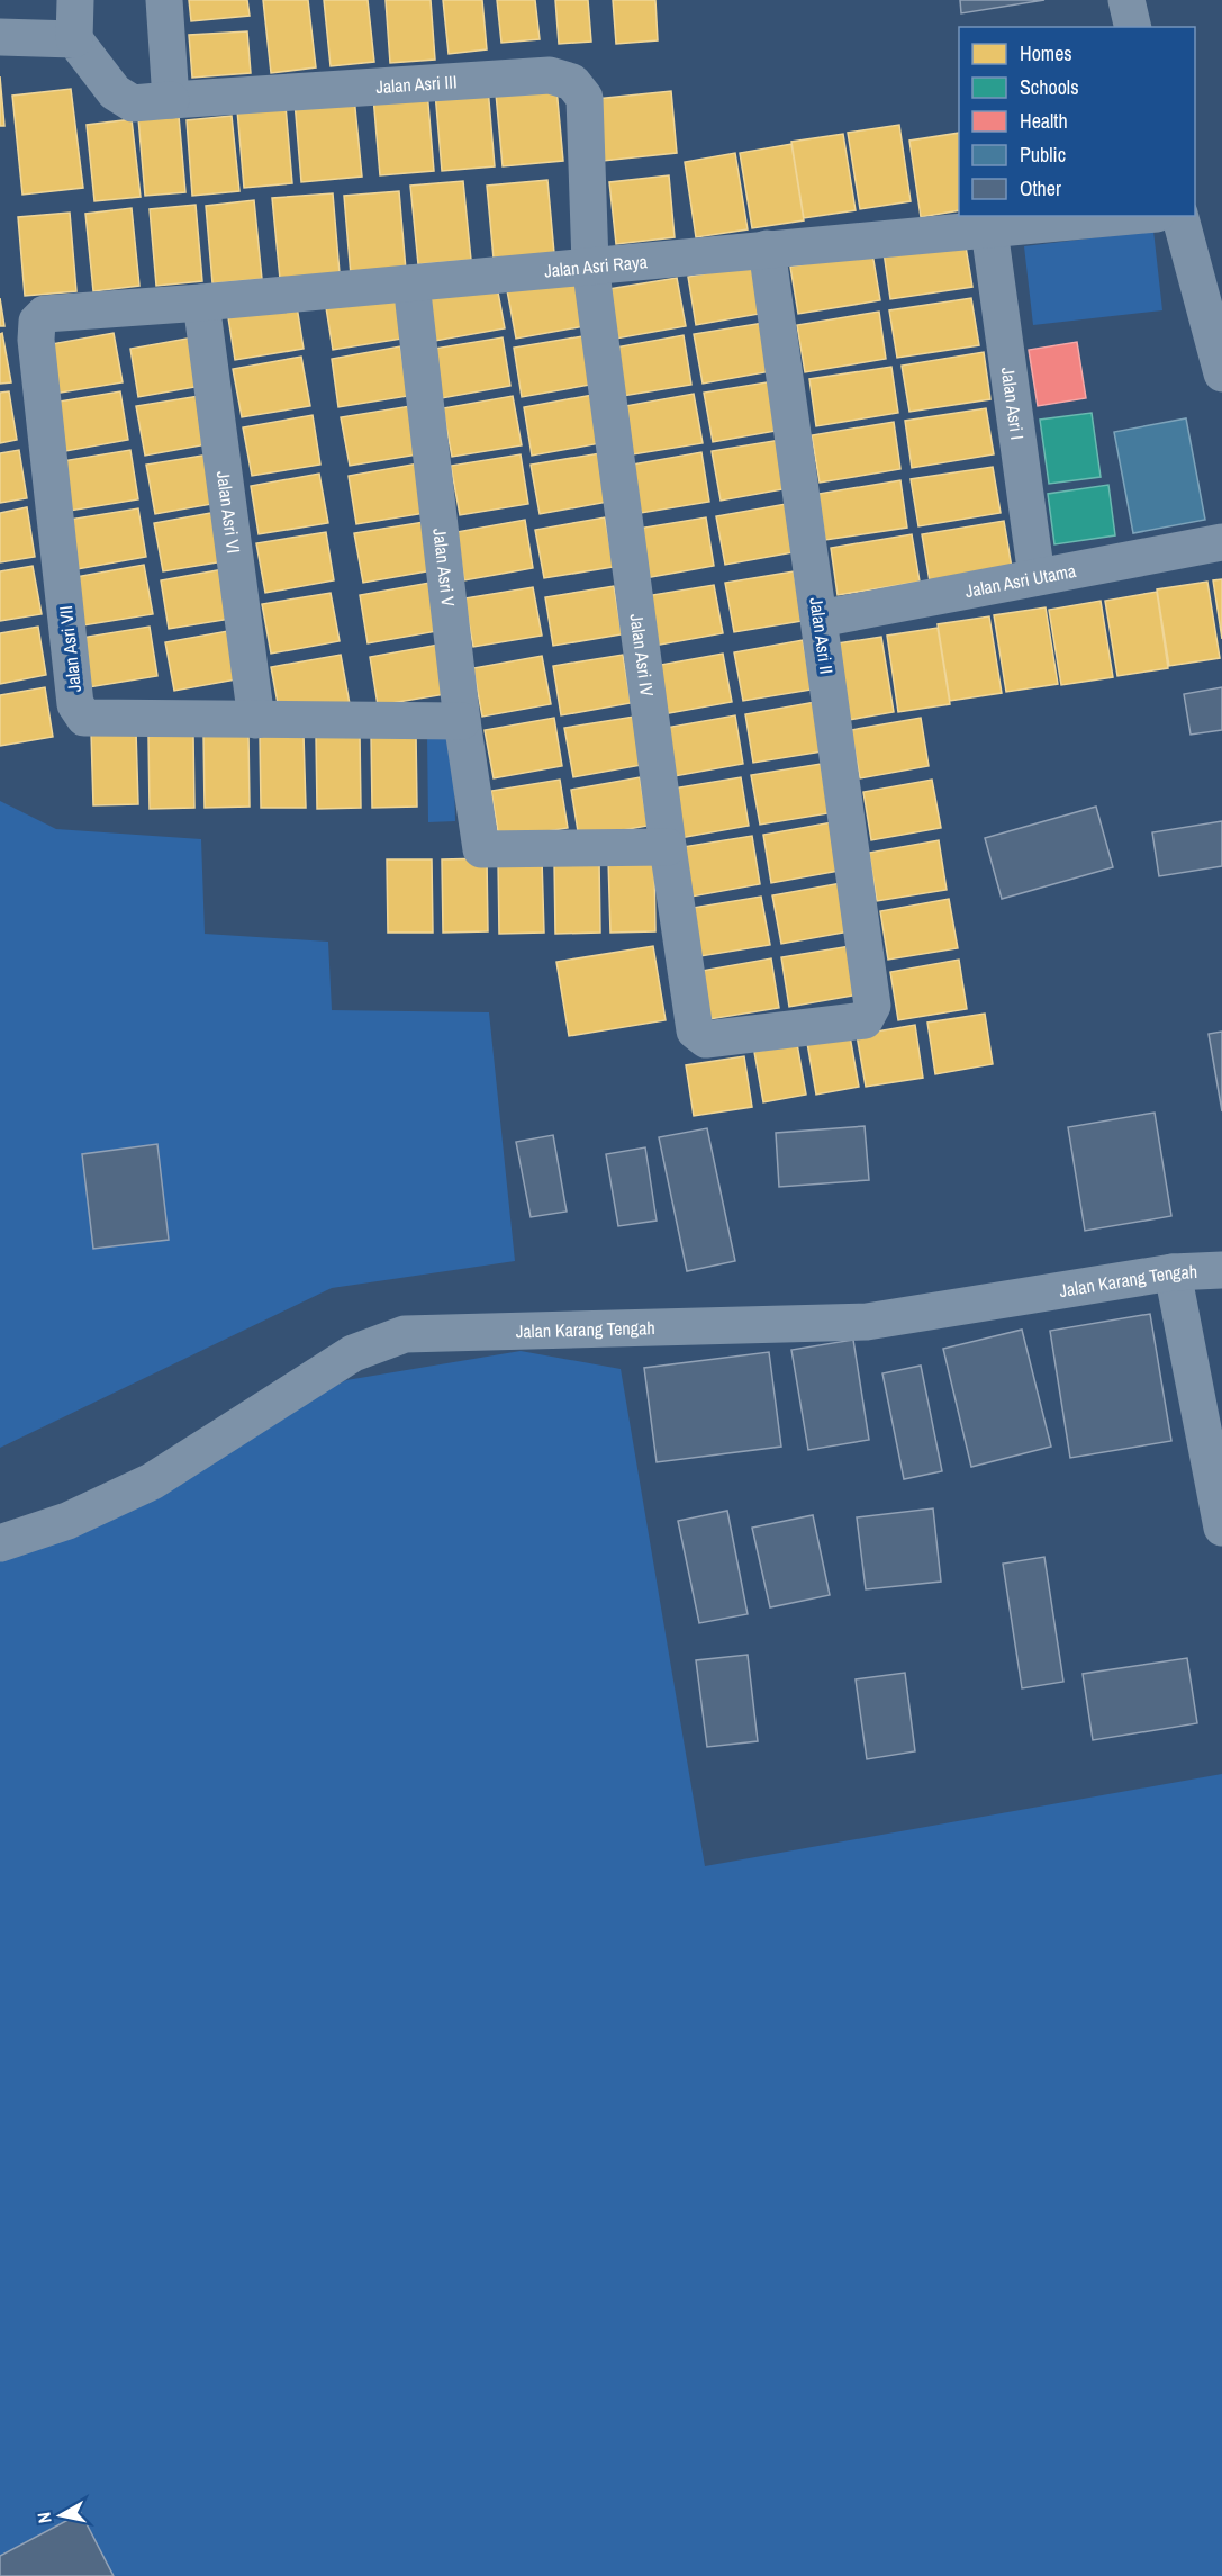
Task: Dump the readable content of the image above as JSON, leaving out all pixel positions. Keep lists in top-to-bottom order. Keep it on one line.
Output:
{"streets":{"street":["Jalan Asri III","Jalan Asri Raya","Jalan Asri I","Jalan Asri VI","Jalan Asri V","Jalan Asri Utama","Jalan Asri II","Jalan Asri VII","Jalan Asri IV","Jalan Karang Tengah"]},"crossings":[["Jalan Asri III","Jalan Asri Raya"],["Jalan Asri III","Jalan Asri IV"],["Jalan Asri Raya","Jalan Asri I"],["Jalan Asri Raya","Jalan Asri VI"],["Jalan Asri Raya","Jalan Asri V"],["Jalan Asri Raya","Jalan Asri II"],["Jalan Asri Raya","Jalan Asri VII"],["Jalan Asri Raya","Jalan Asri IV"],["Jalan Asri I","Jalan Asri Utama"],["Jalan Asri VI","Jalan Asri VII"],["Jalan Asri V","Jalan Asri VII"],["Jalan Asri V","Jalan Asri IV"],["Jalan Asri Utama","Jalan Asri II"],["Jalan Asri II","Jalan Asri IV"]],"legend":["Homes","Schools","Health","Public","Other"],"north":"left"}
